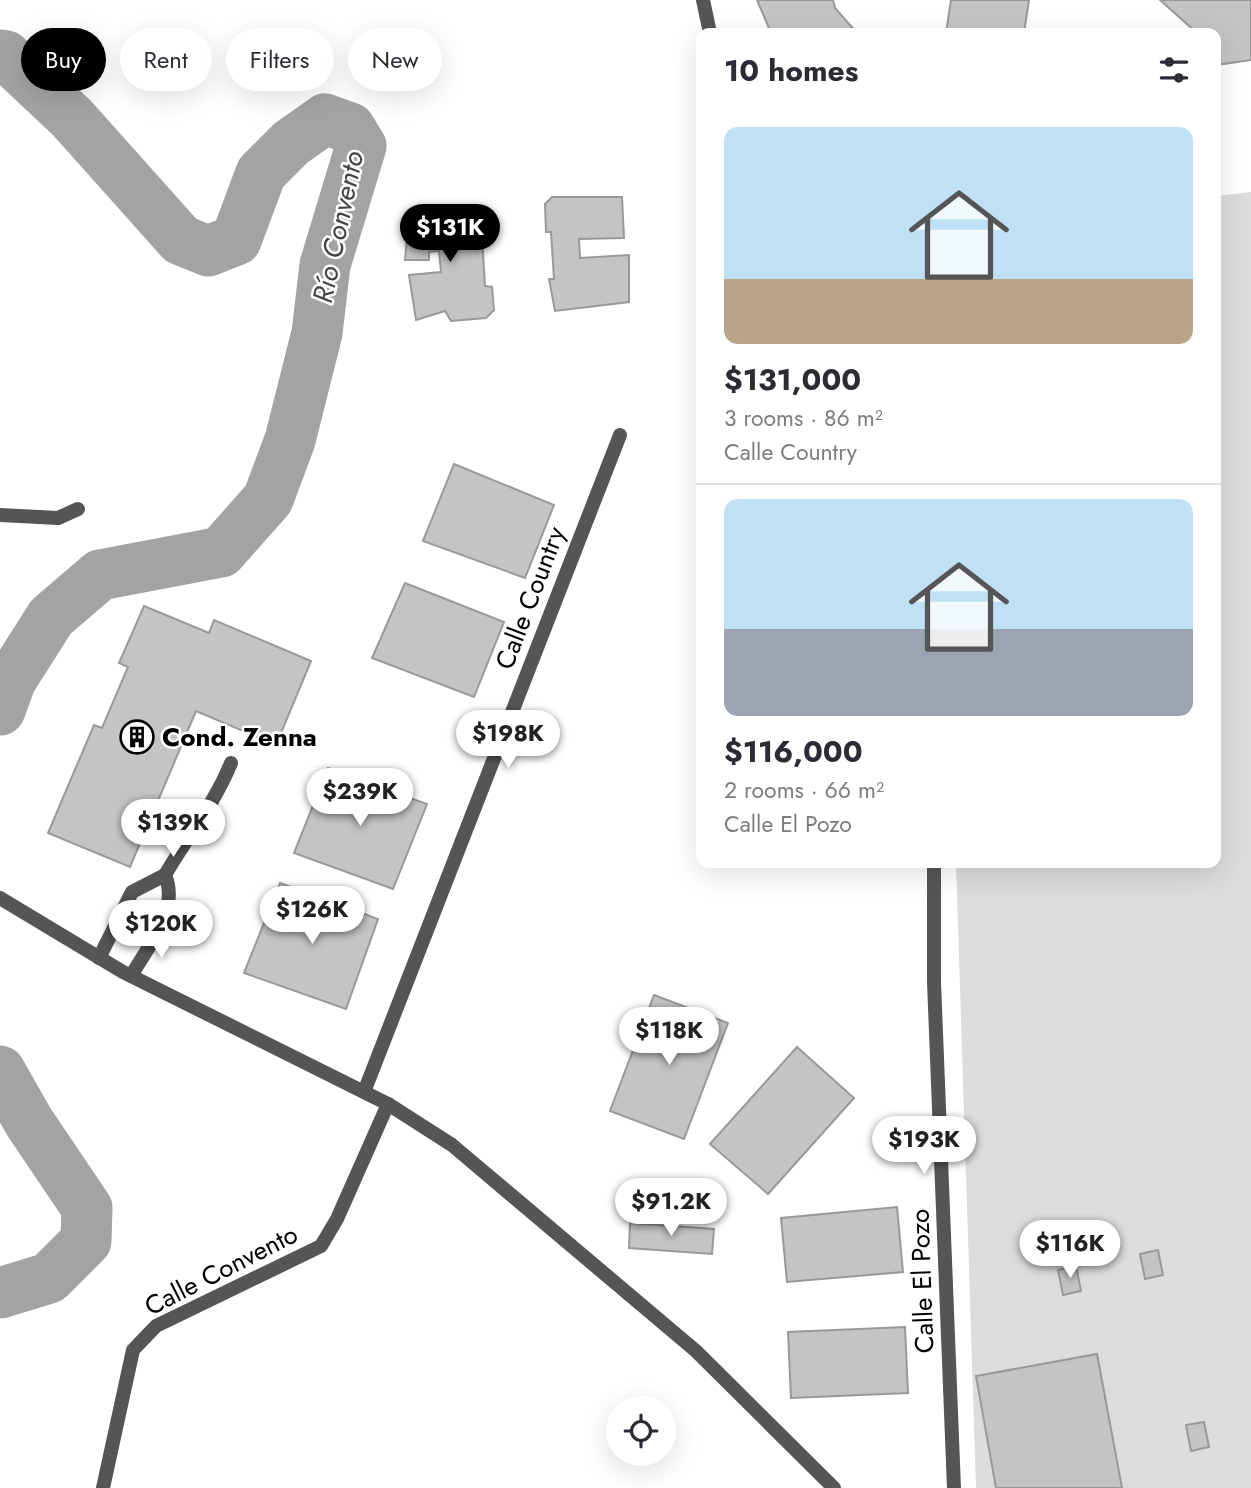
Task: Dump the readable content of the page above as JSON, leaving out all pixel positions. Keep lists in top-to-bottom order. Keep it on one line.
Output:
{"streets":{"street":["Calle Country","Calle Convento","Calle El Pozo"]},"water":["Río Convento"],"places":{"building":["Cond. Zenna"]},"page":{"chip":["Buy","Rent","Filters","New"],"heading":"10 homes","list":[{"name":"$131,000","note":"3 rooms · 86 m² · Calle Country"},{"name":"$116,000","note":"2 rooms · 66 m² · Calle El Pozo"}],"price":["$131K","$198K","$239K","$139K","$126K","$120K","$118K","$193K","$91.2K","$116K"]}}
